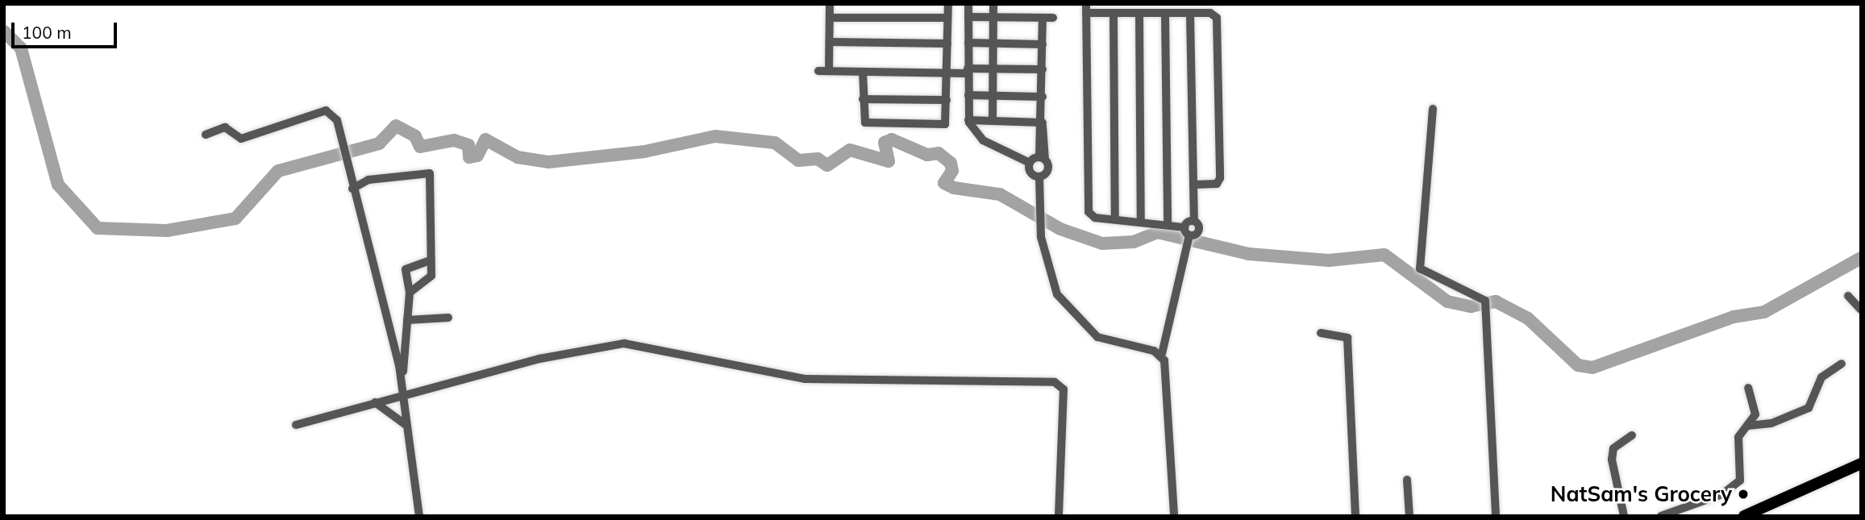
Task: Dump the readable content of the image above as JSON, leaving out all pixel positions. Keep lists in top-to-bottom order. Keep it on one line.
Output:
{"places":["NatSam's Grocery"],"scale_bar":"100 m"}
